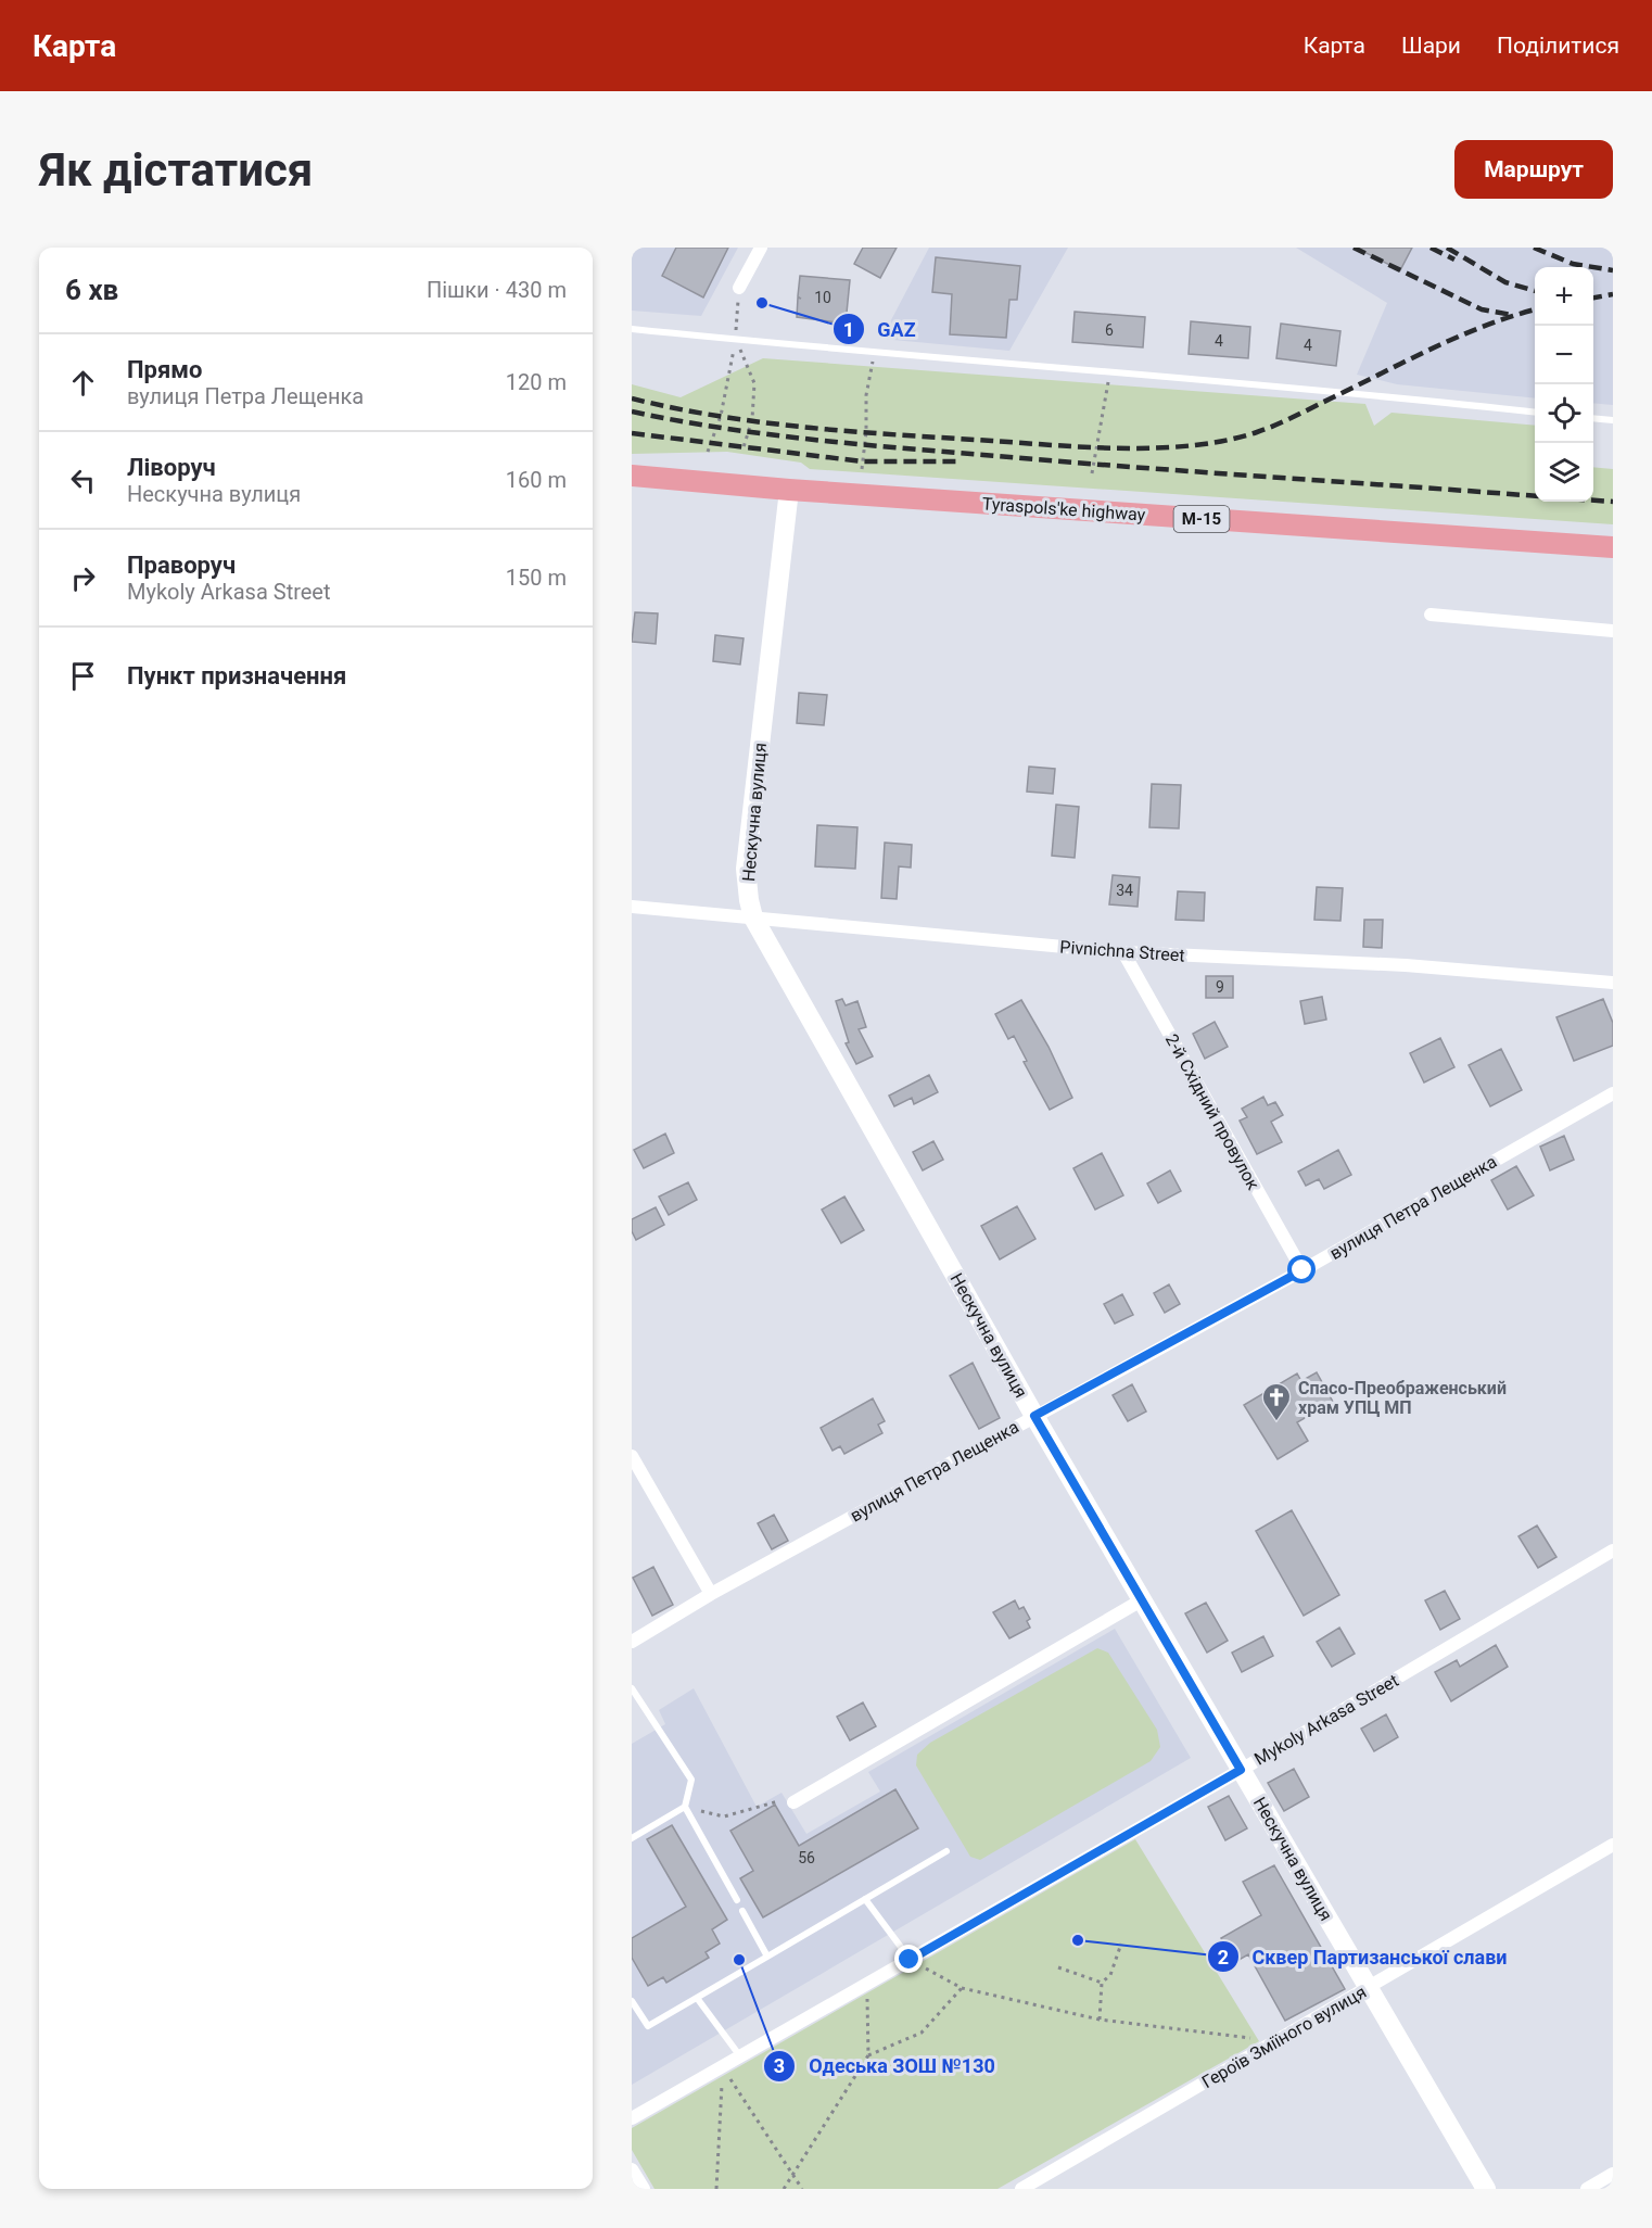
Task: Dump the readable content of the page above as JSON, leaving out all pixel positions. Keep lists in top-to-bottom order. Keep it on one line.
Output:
{"streets":{"main road":["Tyraspols'ke highway","М-15"],"street":["Нескучна вулиця","Pivnichna Street","2-й Східний провулок","вулиця Петра Лещенка","Mykoly Arkasa Street","Героїв Зміїного вулиця"]},"crossings":[["Tyraspols'ke highway","Нескучна вулиця"],["Нескучна вулиця","Pivnichna Street"],["Нескучна вулиця","вулиця Петра Лещенка"],["Нескучна вулиця","Mykoly Arkasa Street"],["Нескучна вулиця","Героїв Зміїного вулиця"],["Pivnichna Street","2-й Східний провулок"],["2-й Східний провулок","вулиця Петра Лещенка"]],"places":{"other":["GAZ","Сквер Партизанської слави","Одеська ЗОШ №130"],"church":["Спасо-Преображенський храм УПЦ МП"]},"house_numbers":["10","6","4","4","34","9","56"],"page":{"header":"Карта","nav":["Карта","Шари","Поділитися"],"buttons":"Маршрут","title":"Як дістатися","heading":["6 хв","Пішки · 430 m"],"map_buttons":["+","−"],"list":[["Прямо","вулиця Петра Лещенка","120 m"],["Ліворуч","Нескучна вулиця","160 m"],["Праворуч","Mykoly Arkasa Street","150 m"],"Пункт призначення"]}}
